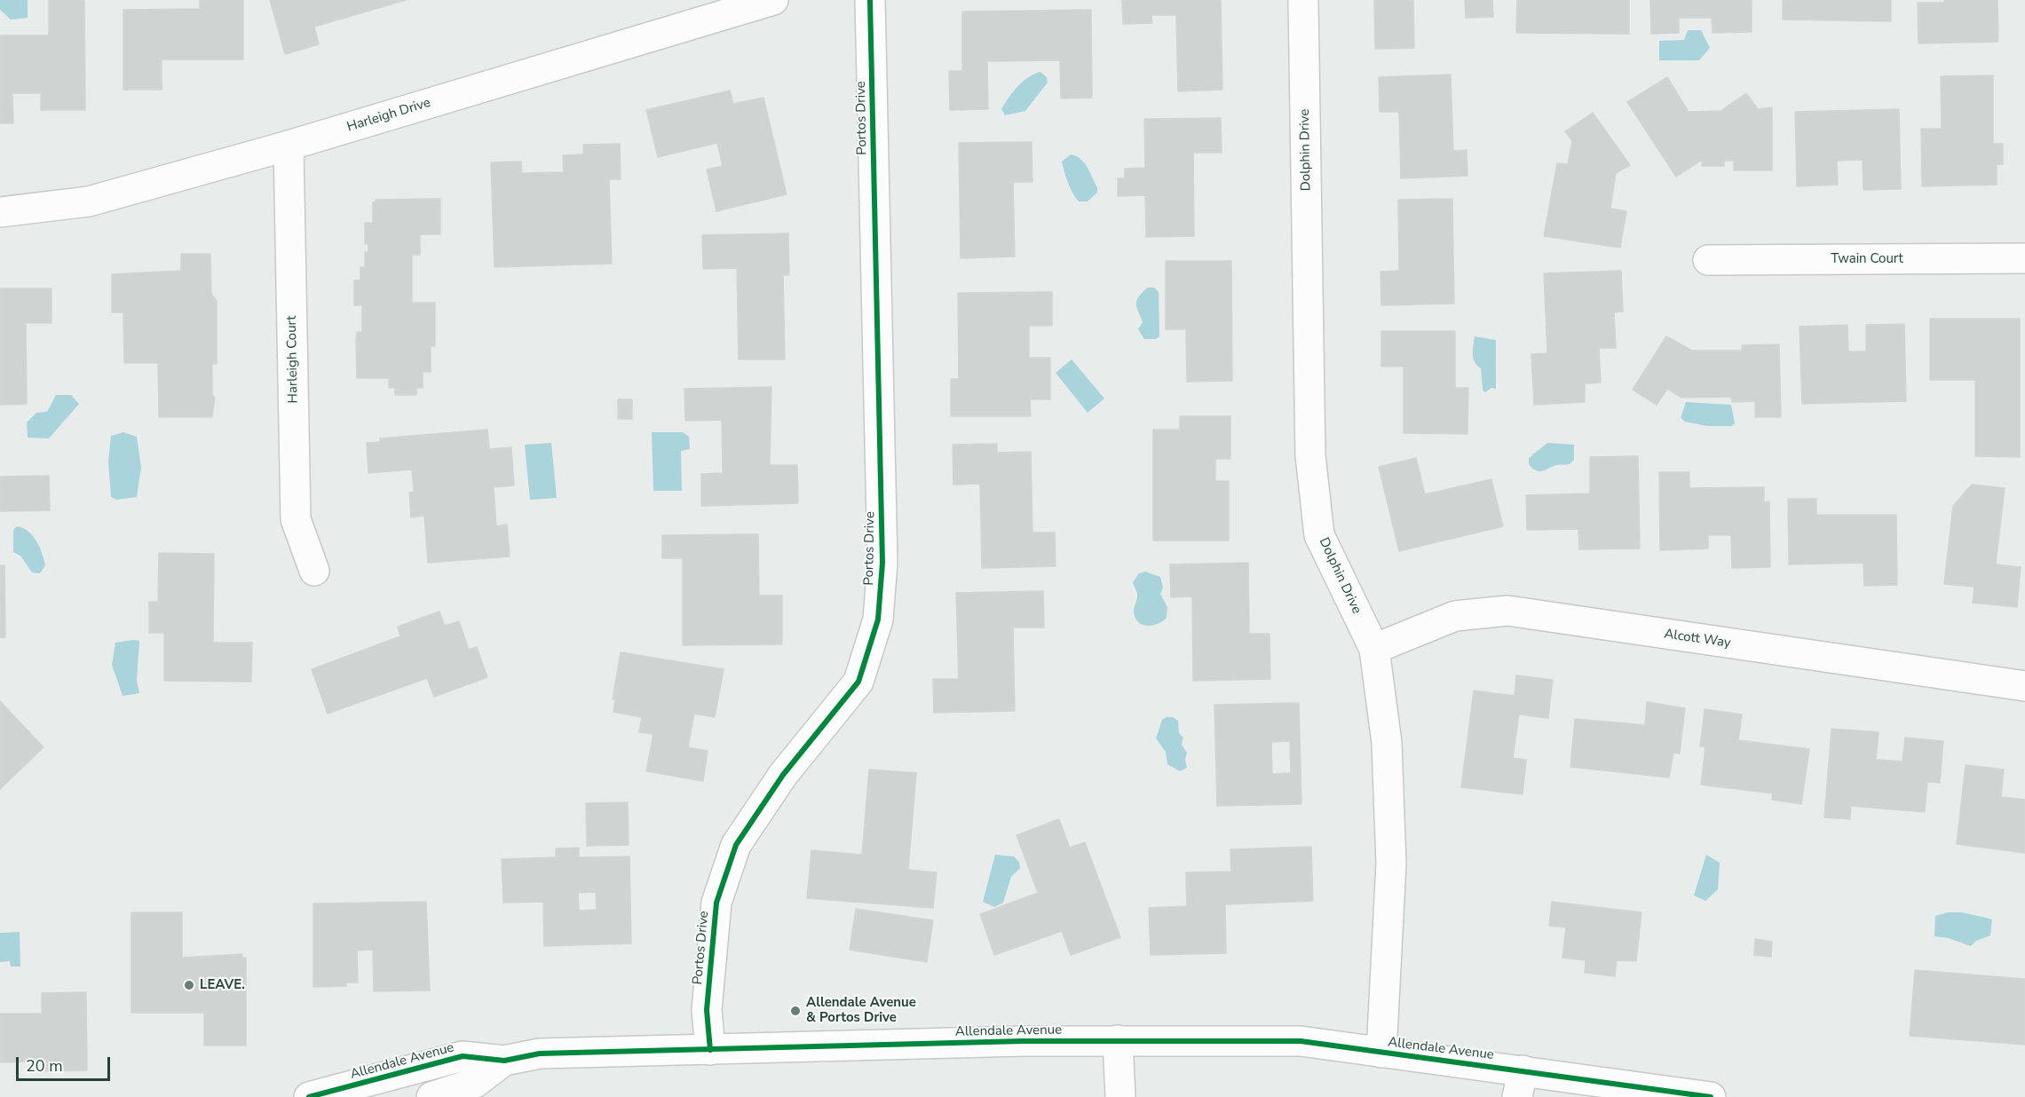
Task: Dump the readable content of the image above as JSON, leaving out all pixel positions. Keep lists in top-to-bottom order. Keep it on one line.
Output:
{"streets":{"street":["Harleigh Drive","Portos Drive","Dolphin Drive","Twain Court","Harleigh Court","Alcott Way","Allendale Avenue"]},"crossings":[["Harleigh Drive","Harleigh Court"],["Portos Drive","Allendale Avenue"],["Dolphin Drive","Alcott Way"],["Dolphin Drive","Allendale Avenue"]],"places":["LEAVE.","Allendale Avenue & Portos Drive"],"scale_bar":"20 m"}
